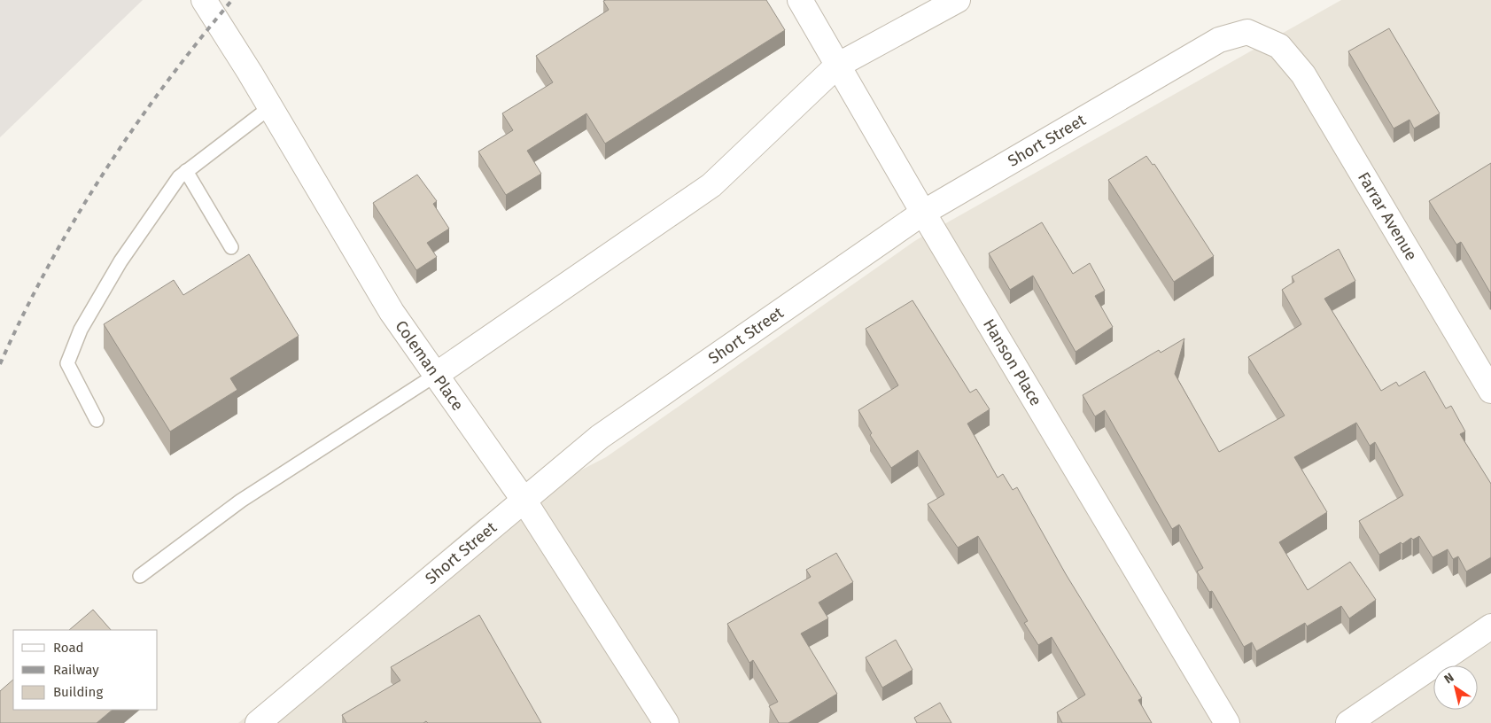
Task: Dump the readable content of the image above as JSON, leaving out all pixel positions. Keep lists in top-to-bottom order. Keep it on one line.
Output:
{"streets":{"street":["Short Street","Farrar Avenue","Hanson Place","Coleman Place"]},"crossings":[["Short Street","Farrar Avenue"],["Short Street","Hanson Place"],["Short Street","Coleman Place"]],"legend":["Road","Railway","Building"],"north":"top left"}
